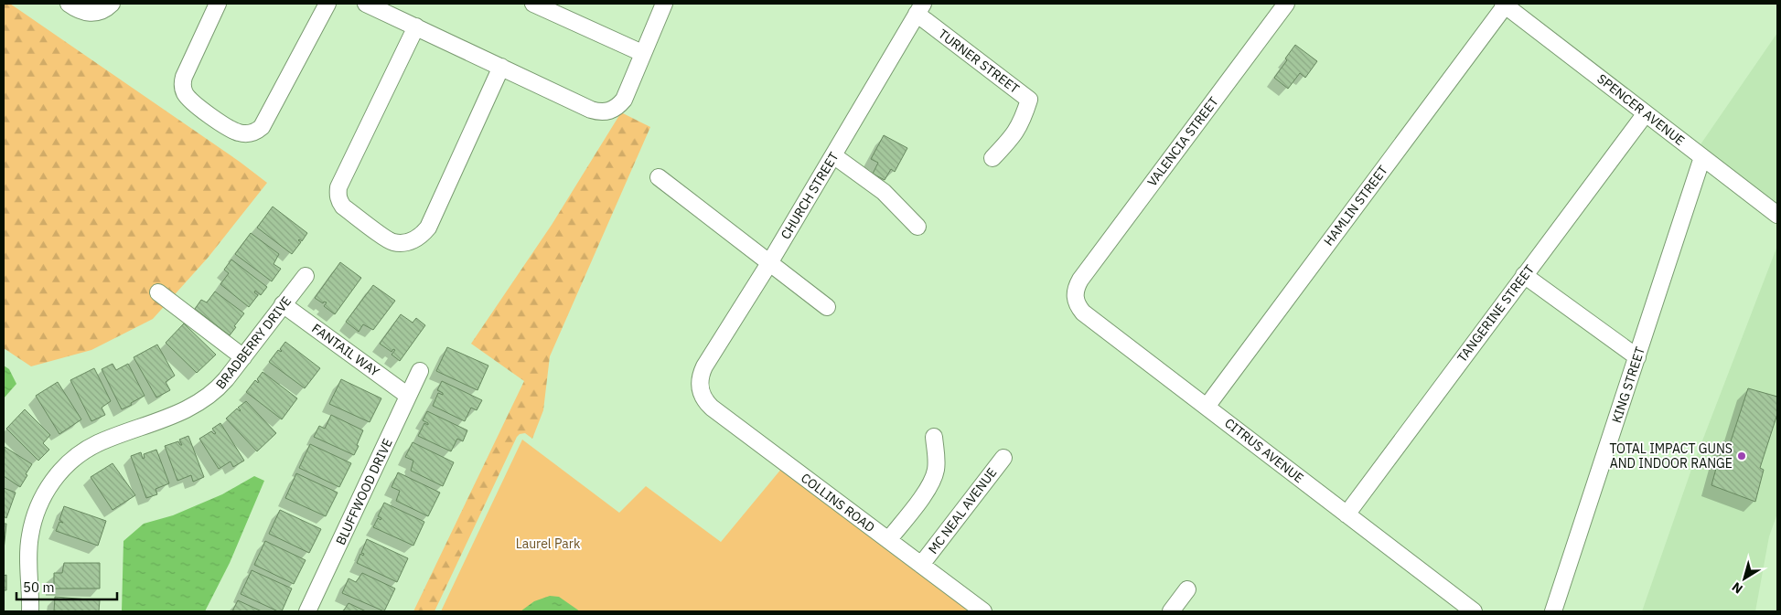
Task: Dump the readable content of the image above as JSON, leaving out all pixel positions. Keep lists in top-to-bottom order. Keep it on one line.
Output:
{"streets":{"street":["TURNER STREET","SPENCER AVENUE","VALENCIA STREET","CHURCH STREET","HAMLIN STREET","TANGERINE STREET","BRADBERRY DRIVE","FANTAIL WAY","KING STREET","CITRUS AVENUE","BLUFFWOOD DRIVE","COLLINS ROAD","MC NEAL AVENUE"]},"crossings":[["TURNER STREET","CHURCH STREET"],["SPENCER AVENUE","HAMLIN STREET"],["SPENCER AVENUE","TANGERINE STREET"],["SPENCER AVENUE","KING STREET"],["VALENCIA STREET","CITRUS AVENUE"],["CHURCH STREET","COLLINS ROAD"],["HAMLIN STREET","CITRUS AVENUE"],["TANGERINE STREET","CITRUS AVENUE"],["BRADBERRY DRIVE","FANTAIL WAY"],["FANTAIL WAY","BLUFFWOOD DRIVE"],["COLLINS ROAD","MC NEAL AVENUE"]],"parks":["Laurel Park"],"places":["TOTAL IMPACT GUNS AND INDOOR RANGE"],"scale_bar":"50 m","north":"bottom left"}
